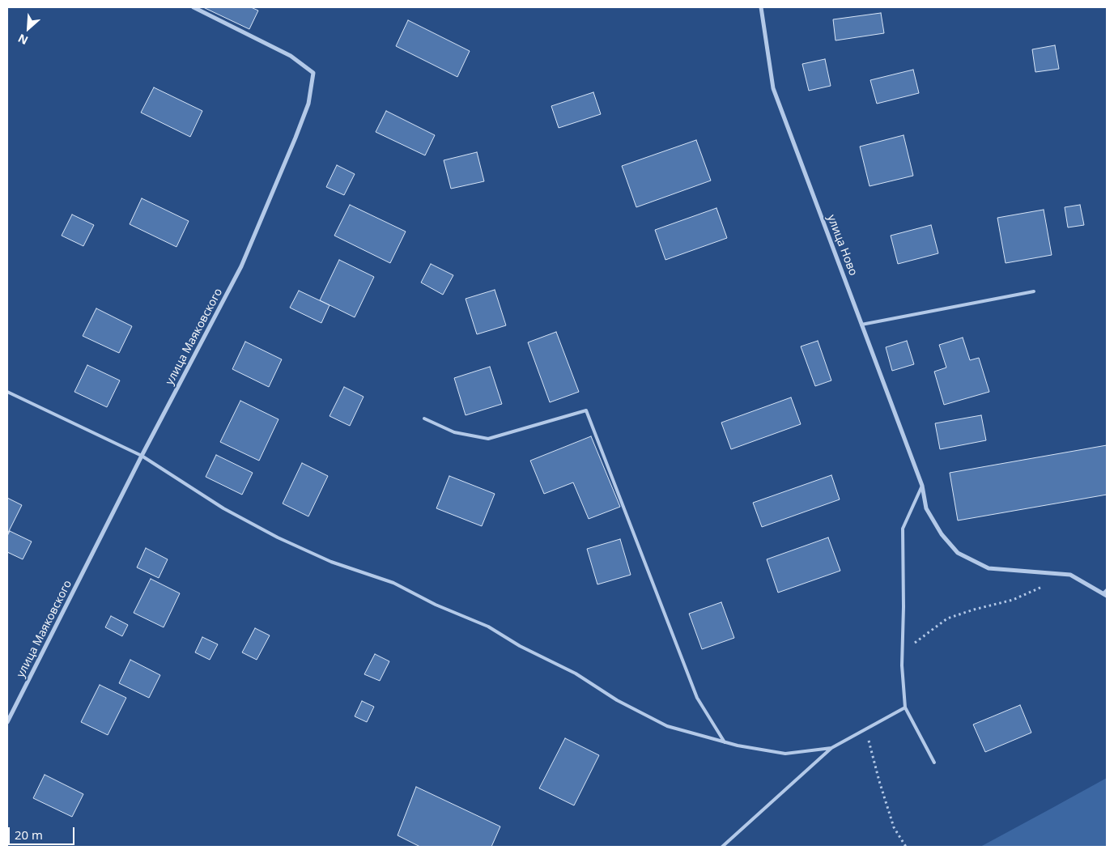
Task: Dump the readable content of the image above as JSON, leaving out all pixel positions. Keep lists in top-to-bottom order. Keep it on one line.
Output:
{"streets":{"street":["улица Ново","улица Маяковского"]},"scale_bar":"20 m","north":"bottom left"}
